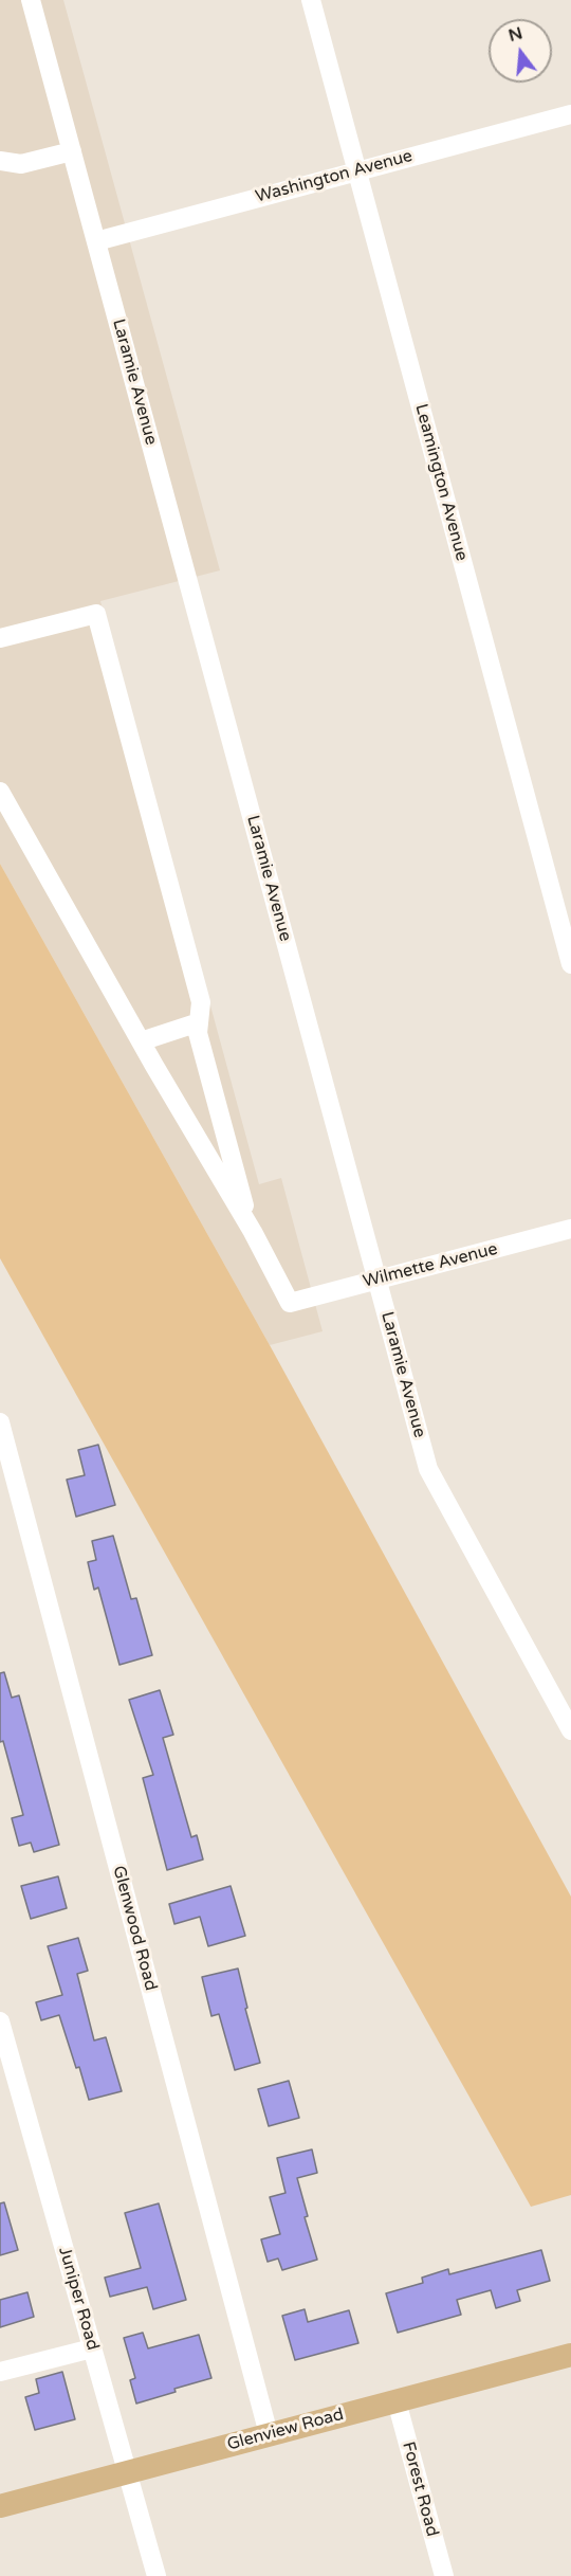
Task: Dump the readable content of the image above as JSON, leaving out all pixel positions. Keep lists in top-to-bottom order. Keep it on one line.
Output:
{"streets":{"main road":["Glenview Road"],"street":["Washington Avenue","Laramie Avenue","Leamington Avenue","Wilmette Avenue","Glenwood Road","Juniper Road","Forest Road"]},"crossings":[["Washington Avenue","Laramie Avenue"],["Washington Avenue","Leamington Avenue"],["Laramie Avenue","Wilmette Avenue"],["Glenwood Road","Glenview Road"],["Juniper Road","Glenview Road"],["Glenview Road","Forest Road"]],"north":"top"}
